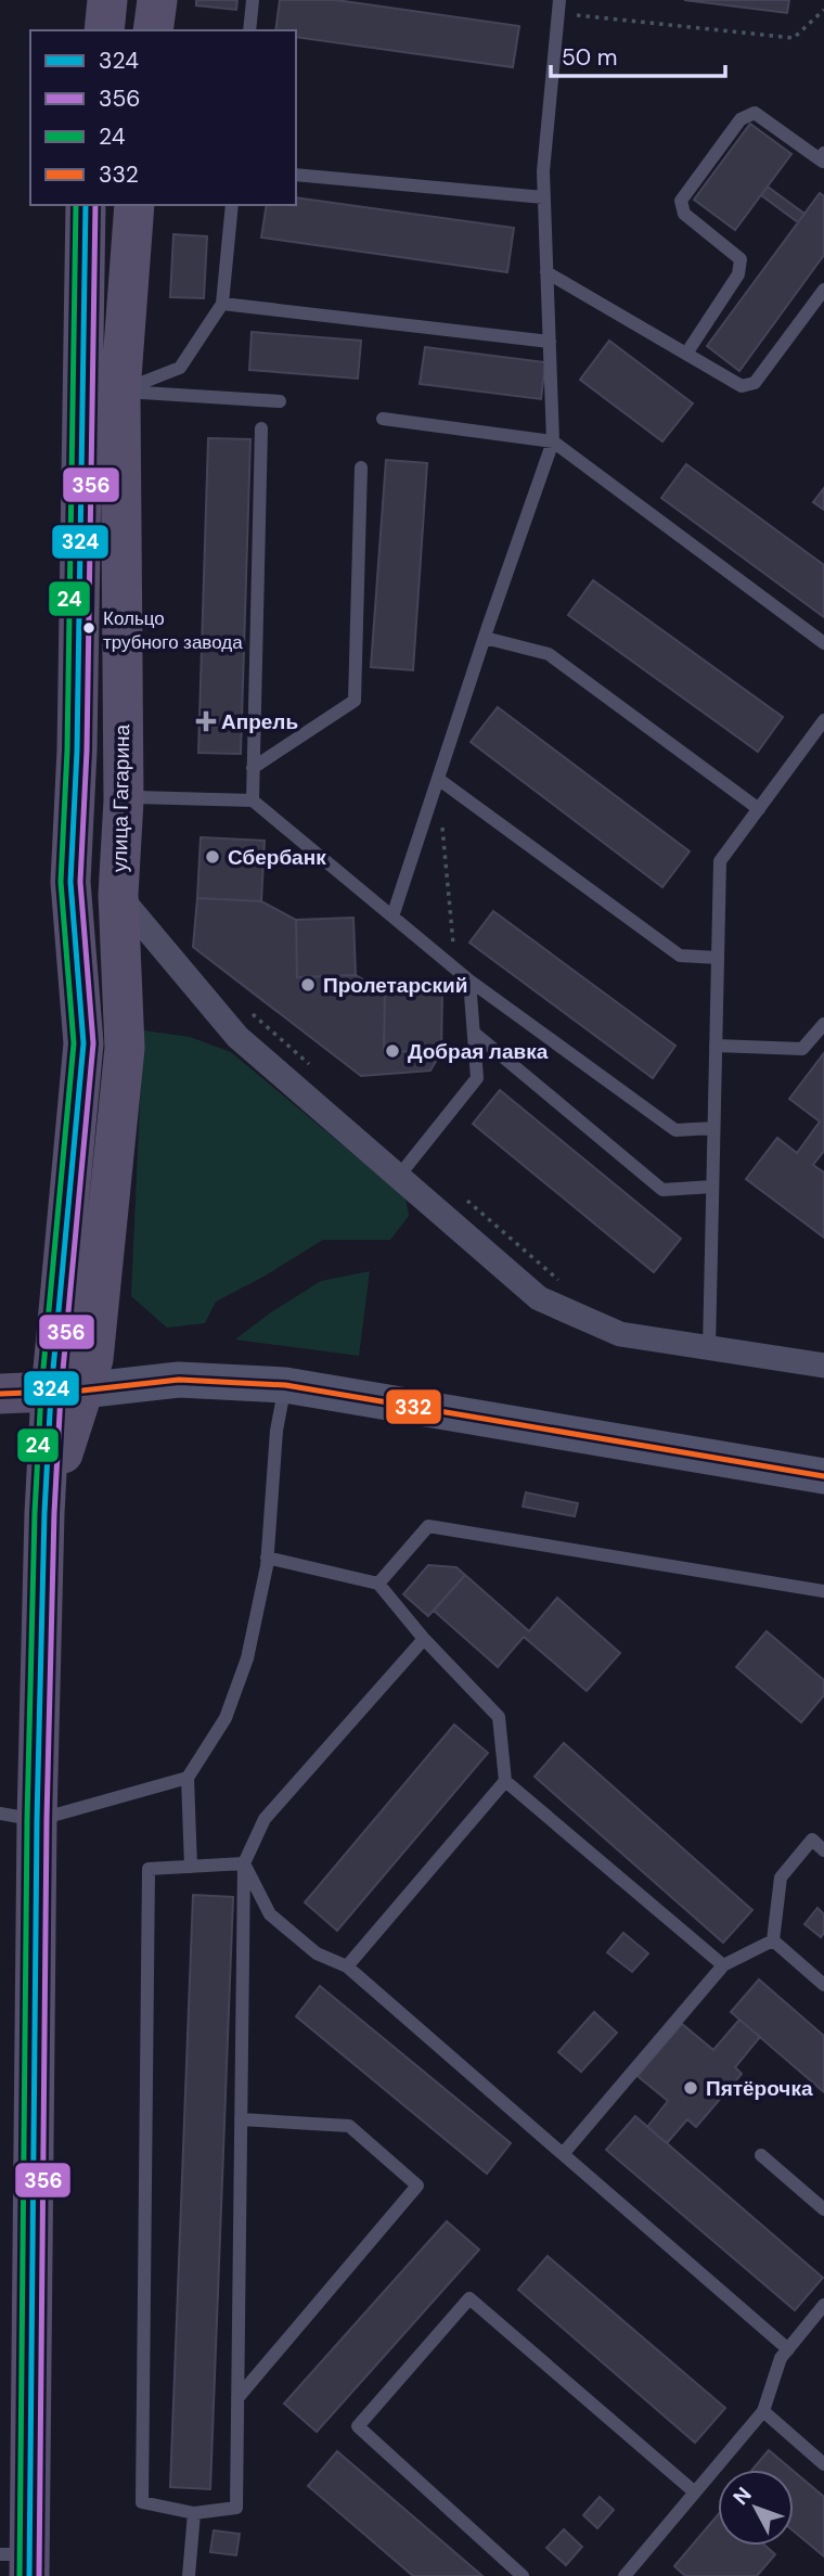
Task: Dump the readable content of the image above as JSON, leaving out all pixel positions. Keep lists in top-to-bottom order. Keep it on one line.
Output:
{"streets":{"main road":["улица Гагарина"]},"places":{"other":["Кольцо трубного завода","Сбербанк","Пролетарский","Добрая лавка","Пятёрочка"],"health":["Апрель"]},"lines":["transit line 324","transit line 356","transit line 24","transit line 332"],"legend":["324","356","24","332"],"scale_bar":"50 m","north":"top left"}
